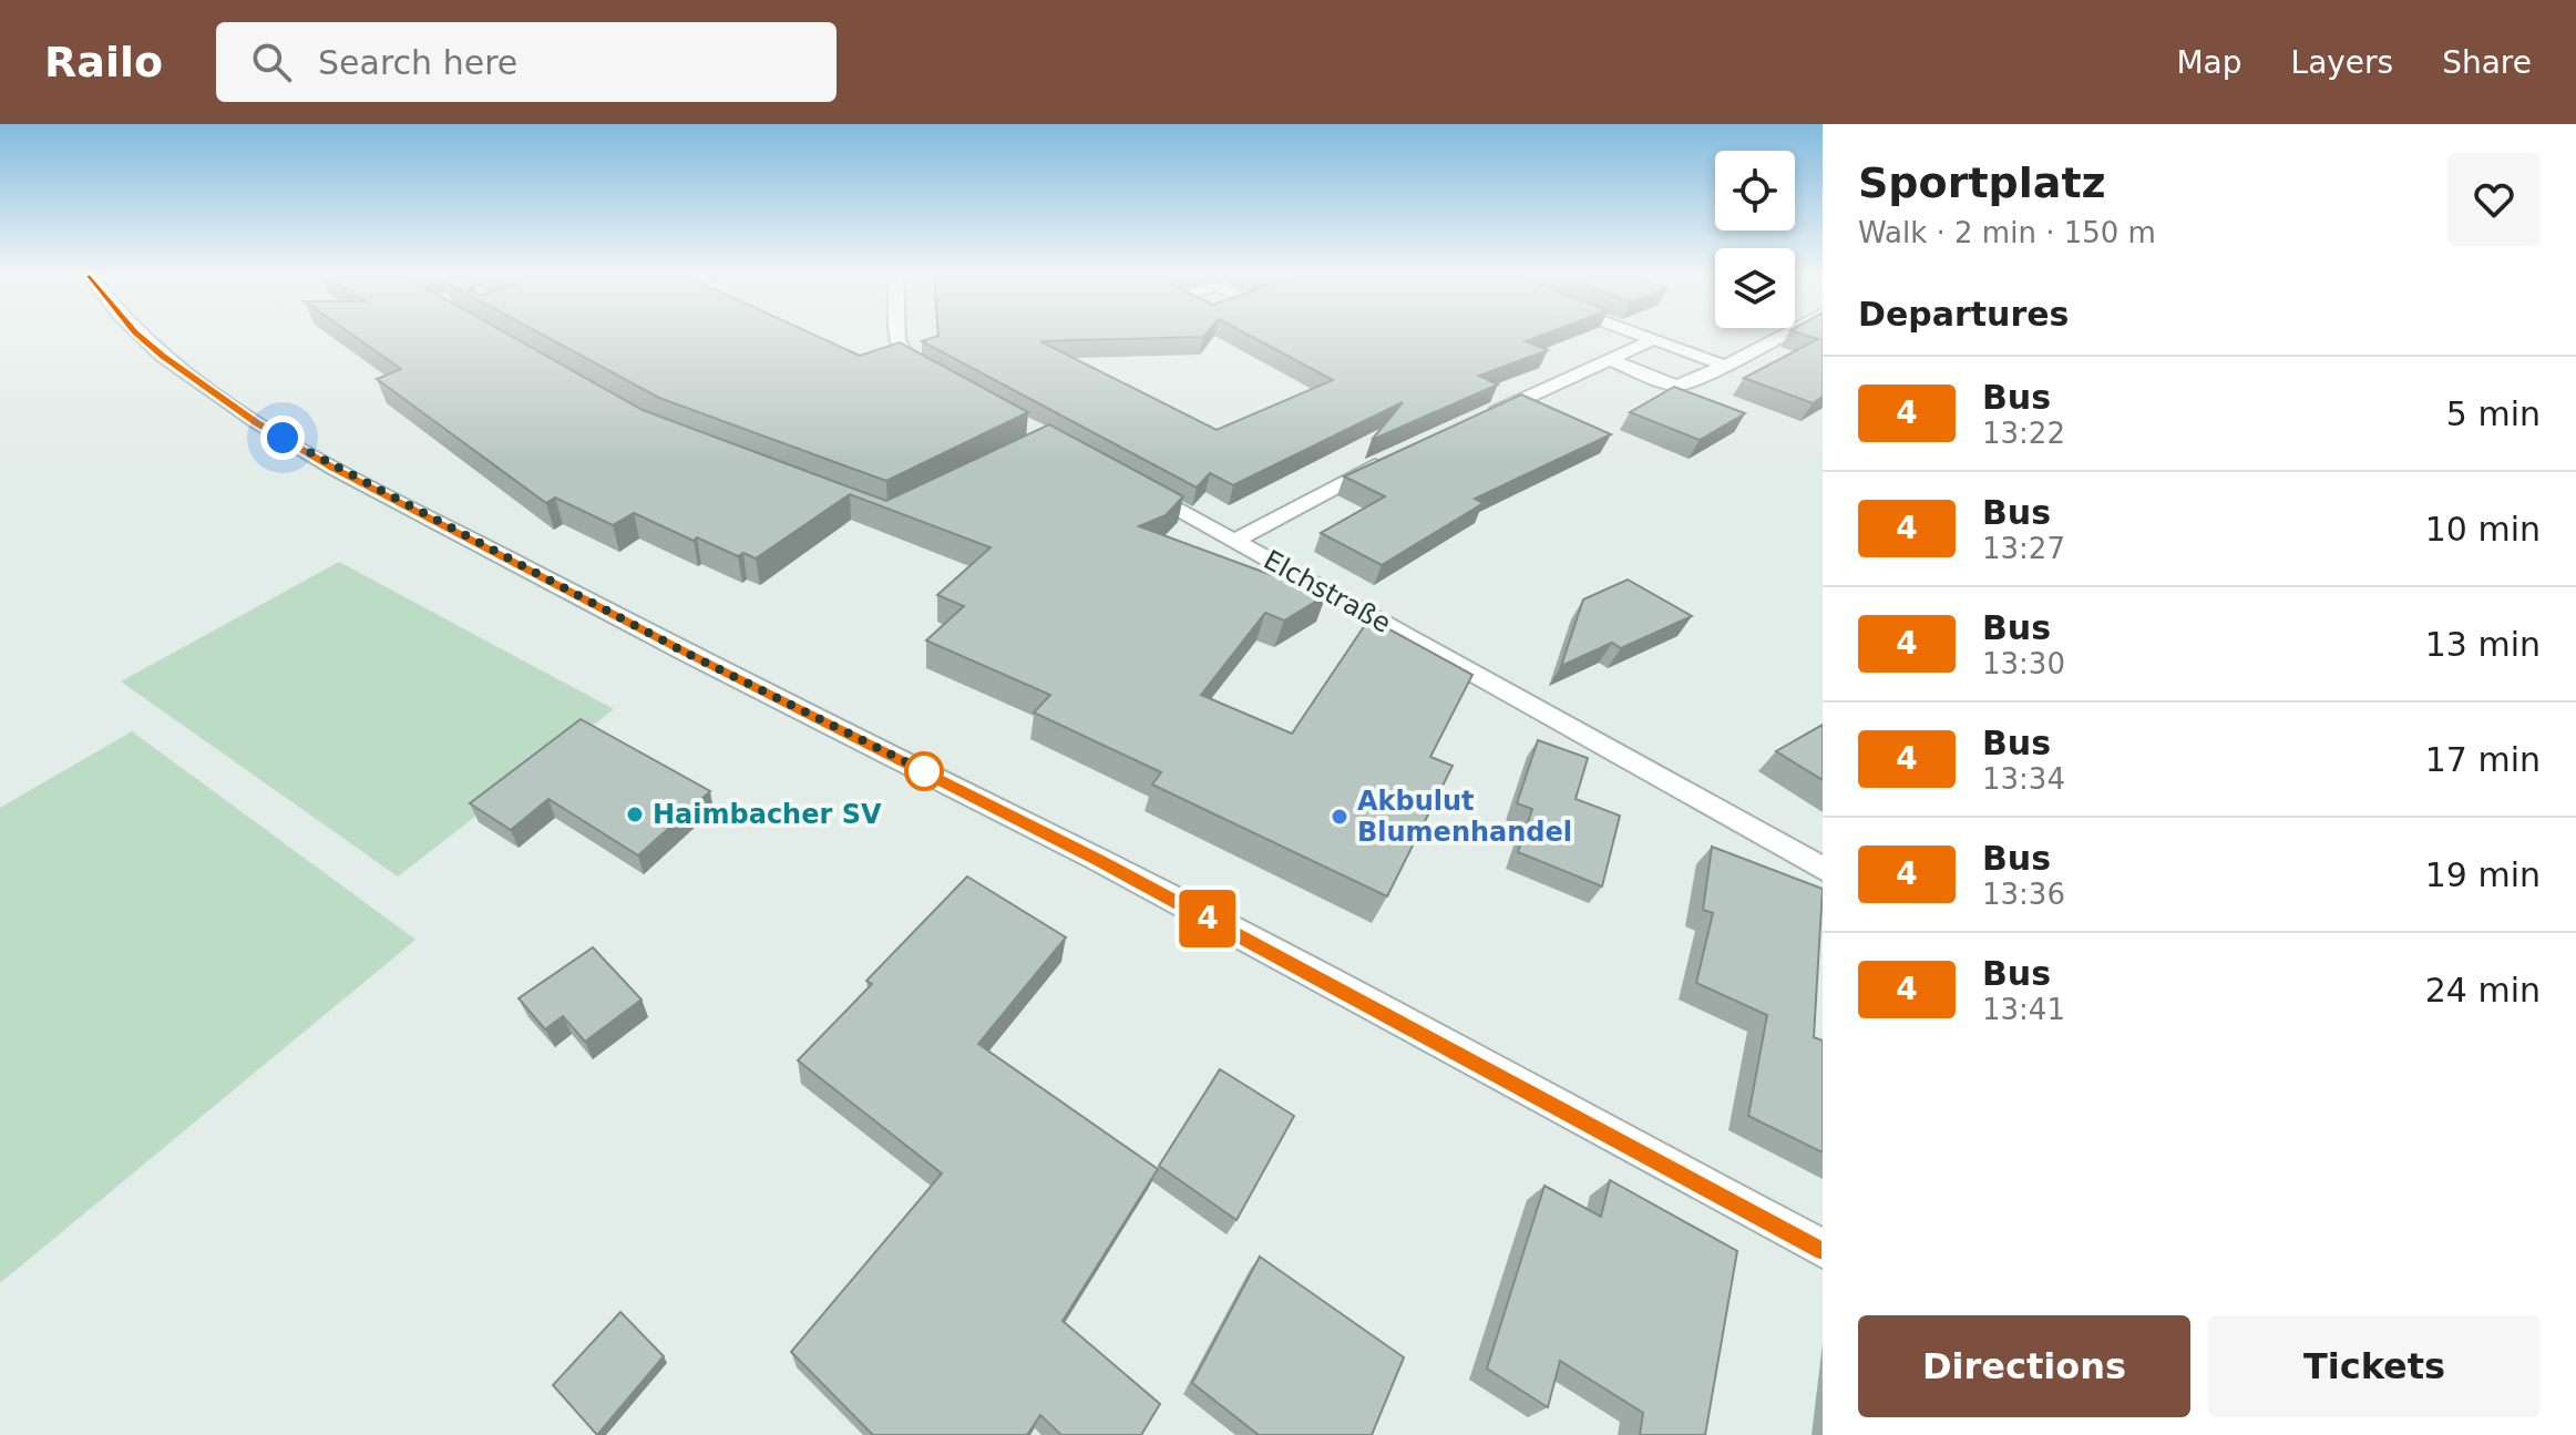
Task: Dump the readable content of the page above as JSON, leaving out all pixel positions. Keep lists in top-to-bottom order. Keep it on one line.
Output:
{"streets":{"street":["Elchstraße"]},"places":["Haimbacher SV","Akbulut Blumenhandel"],"lines":["bus line 4"],"page":{"header":"Railo","search":"Search here","nav":["Map","Layers","Share"],"on_map":"4","heading":[["Sportplatz","Walk · 2 min · 150 m"],"Departures"],"list":[{"mark":"4","name":"Bus","note":"13:22","value":"5 min"},{"mark":"4","name":"Bus","note":"13:27","value":"10 min"},{"mark":"4","name":"Bus","note":"13:30","value":"13 min"},{"mark":"4","name":"Bus","note":"13:34","value":"17 min"},{"mark":"4","name":"Bus","note":"13:36","value":"19 min"},{"mark":"4","name":"Bus","note":"13:41","value":"24 min"}],"buttons":["Directions","Tickets"]}}
